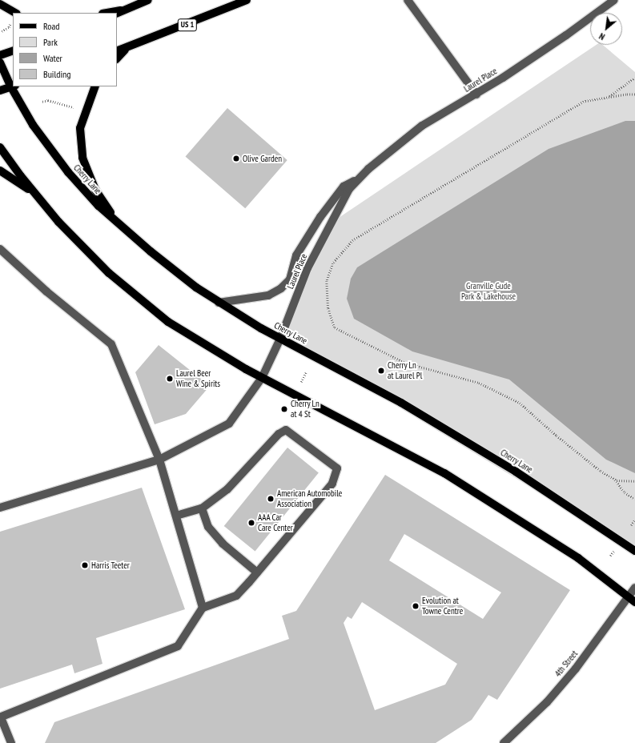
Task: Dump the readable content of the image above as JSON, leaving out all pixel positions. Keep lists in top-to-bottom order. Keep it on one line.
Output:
{"streets":{"main road":["US 1","Cherry Lane"],"street":["Laurel Place","4th Street"]},"crossings":[["Laurel Place","Cherry Lane"]],"parks":["Granville Gude Park & Lakehouse"],"places":["Olive Garden","Cherry Ln at Laurel Pl","Laurel Beer Wine & Spirits","Cherry Ln at 4 St","American Automobile Association","AAA Car Care Center","Harris Teeter","Evolution at Towne Centre"],"legend":["Road","Park","Water","Building"],"north":"bottom left"}
